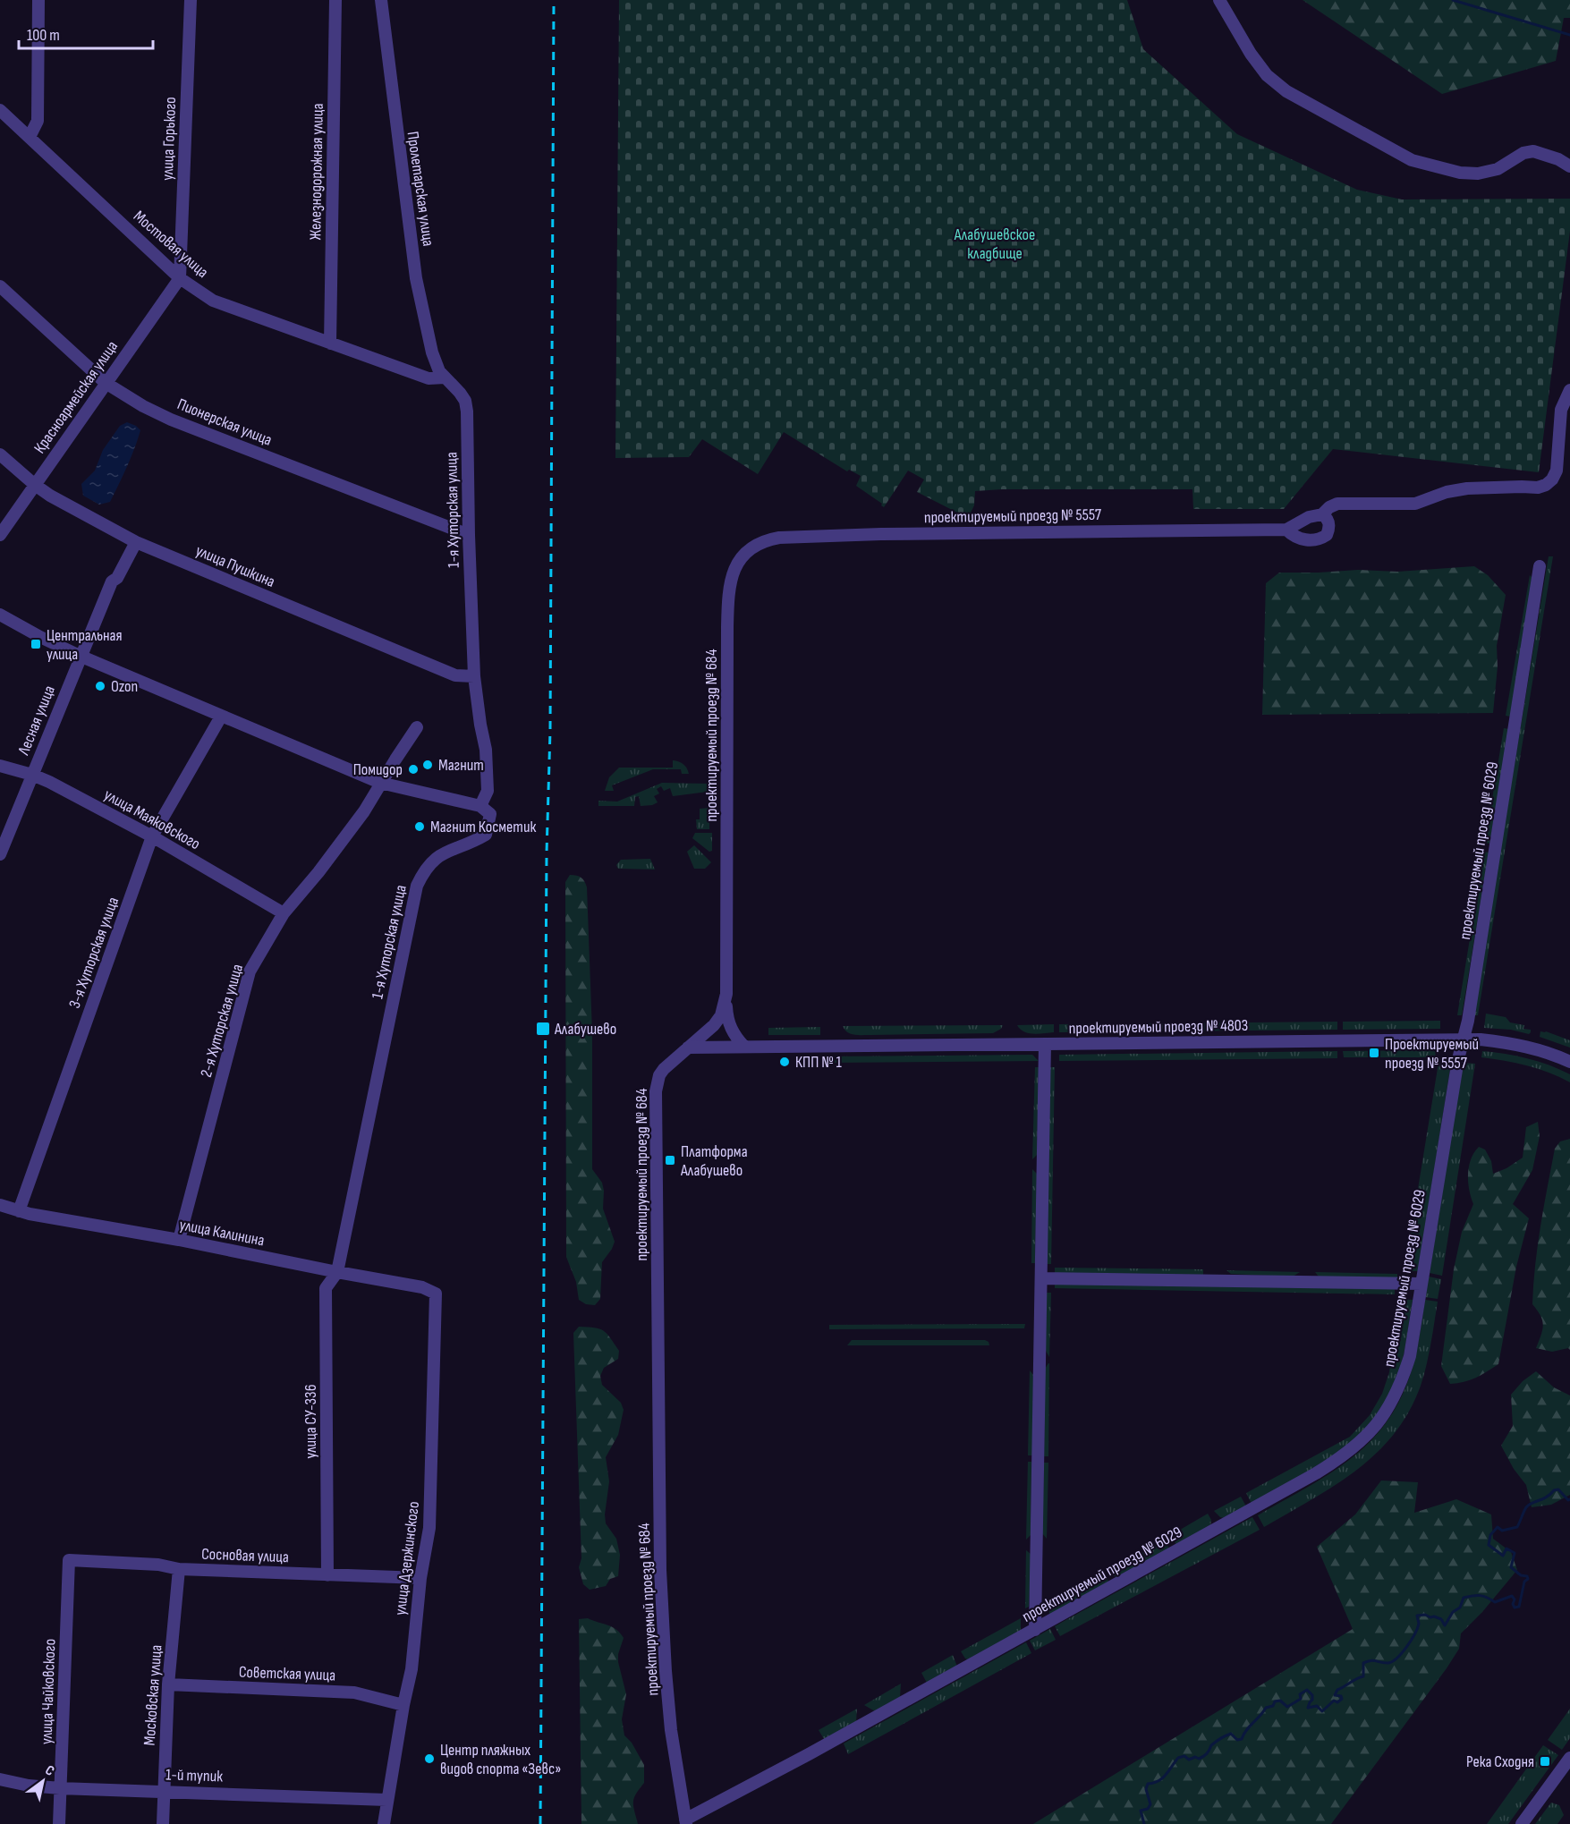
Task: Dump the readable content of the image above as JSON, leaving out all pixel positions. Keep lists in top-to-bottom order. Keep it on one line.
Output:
{"streets":{"street":["улица Горького","Железнодорожная улица","Пролетарская улица","Мостовая улица","Красноармейская улица","Пионерская улица","1-я Хуторская улица","проектируемый проезд № 5557","улица Пушкина","Лесная улица","проектируемый проезд № 684","улица Маяковского","проектируемый проезд № 6029","3-я Хуторская улица","2-я Хуторская улица","проектируемый проезд № 4803","улица Калинина","улица СУ-336","Сосновая улица","улица Дзержинского","Советская улица","улица Чайковского","Московская улица","1-й тупик"]},"crossings":[["улица Горького","Мостовая улица"],["улица Горького","Красноармейская улица"],["Железнодорожная улица","Мостовая улица"],["Пролетарская улица","Мостовая улица"],["Пролетарская улица","1-я Хуторская улица"],["Мостовая улица","Красноармейская улица"],["Мостовая улица","1-я Хуторская улица"],["Красноармейская улица","Пионерская улица"],["Красноармейская улица","улица Пушкина"],["Пионерская улица","1-я Хуторская улица"],["1-я Хуторская улица","улица Пушкина"],["1-я Хуторская улица","улица Калинина"],["1-я Хуторская улица","улица СУ-336"],["проектируемый проезд № 5557","проектируемый проезд № 684"],["улица Пушкина","Лесная улица"],["Лесная улица","улица Маяковского"],["проектируемый проезд № 684","проектируемый проезд № 6029"],["проектируемый проезд № 684","проектируемый проезд № 4803"],["улица Маяковского","3-я Хуторская улица"],["улица Маяковского","2-я Хуторская улица"],["проектируемый проезд № 6029","проектируемый проезд № 4803"],["3-я Хуторская улица","улица Калинина"],["2-я Хуторская улица","улица Калинина"],["улица Калинина","улица СУ-336"],["улица Калинина","улица Дзержинского"],["улица СУ-336","Сосновая улица"],["Сосновая улица","улица Дзержинского"],["Сосновая улица","улица Чайковского"],["Сосновая улица","Московская улица"],["улица Дзержинского","Советская улица"],["улица Дзержинского","1-й тупик"],["Советская улица","Московская улица"],["улица Чайковского","1-й тупик"],["Московская улица","1-й тупик"]],"parks":["Алабушевское кладбище"],"places":{"transit":["Центральная улица","Алабушево","Проектируемый проезд № 5557","Платформа Алабушево","Река Сходня"],"other":["Ozon","Магнит","Помидор","Магнит Косметик","КПП № 1","Центр пляжных видов спорта «Зевс»"]},"scale_bar":"100 m","north":"top right"}
